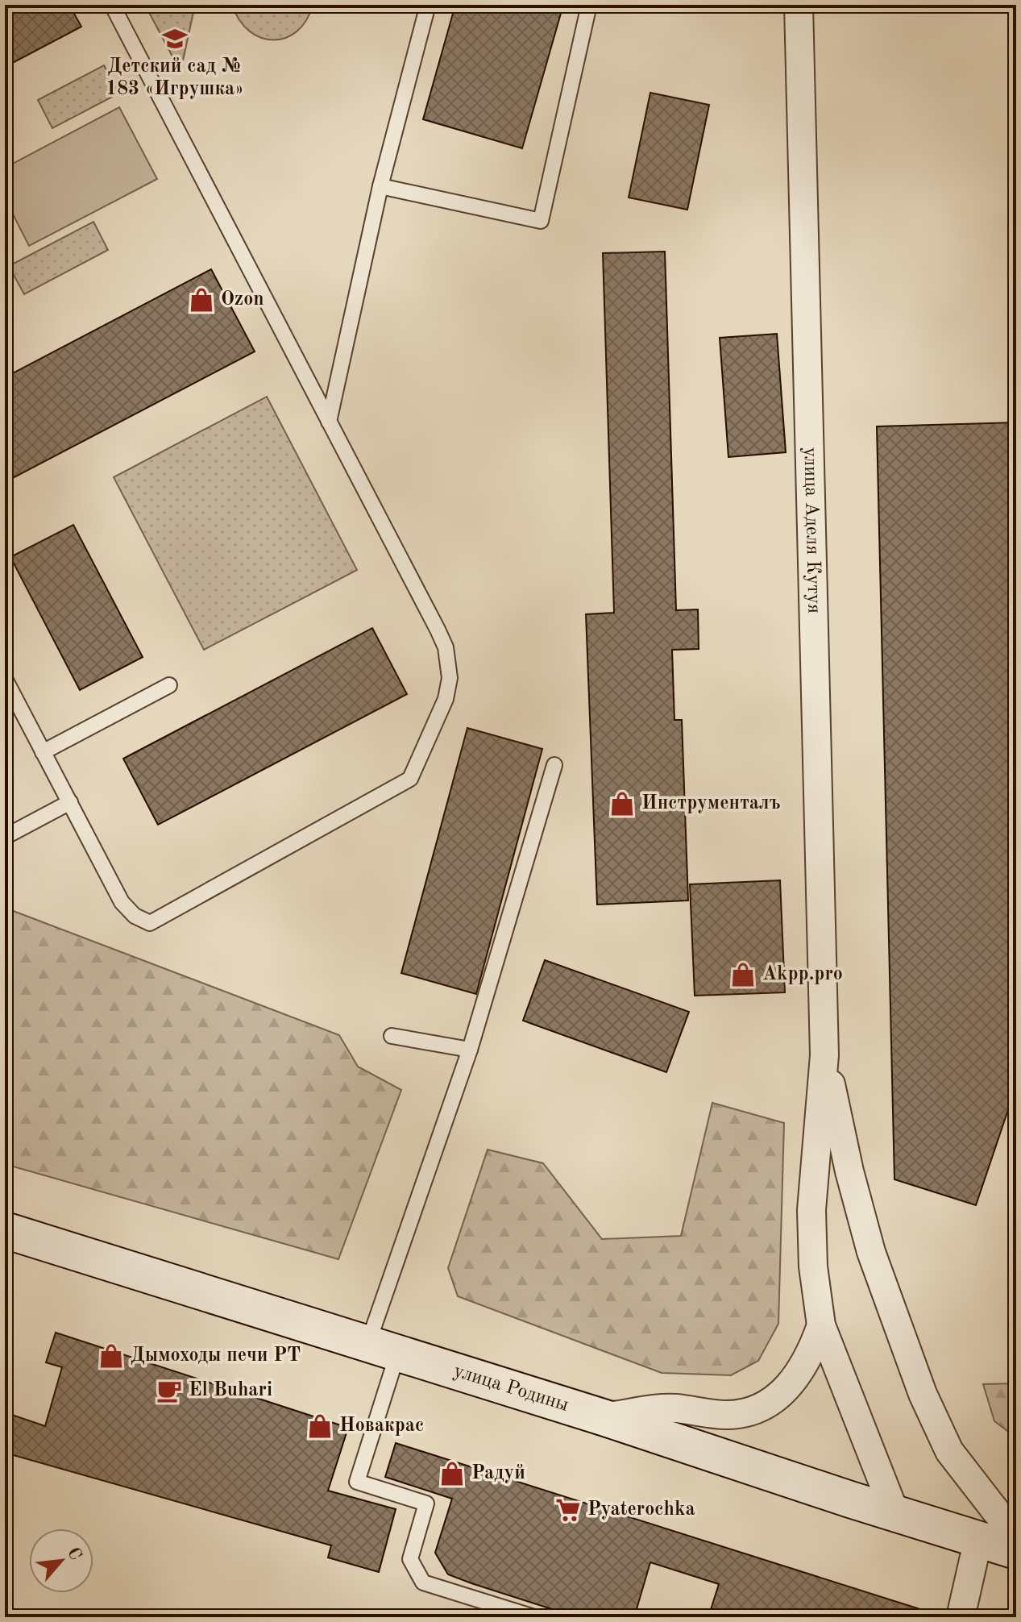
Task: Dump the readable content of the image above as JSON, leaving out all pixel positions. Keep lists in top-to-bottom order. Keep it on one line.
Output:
{"streets":{"street":["улица Аделя Кутуя","улица Родины"]},"places":{"school or university":["Детский сад № 183 «Игрушка»"],"shop":["Ozon","Инструменталъ","Akpp.pro","Дымоходы печи РТ","Новакрас","Радуй"],"cafe":["El Buhari"],"supermarket":["Pyaterochka"]},"north":"top right"}
